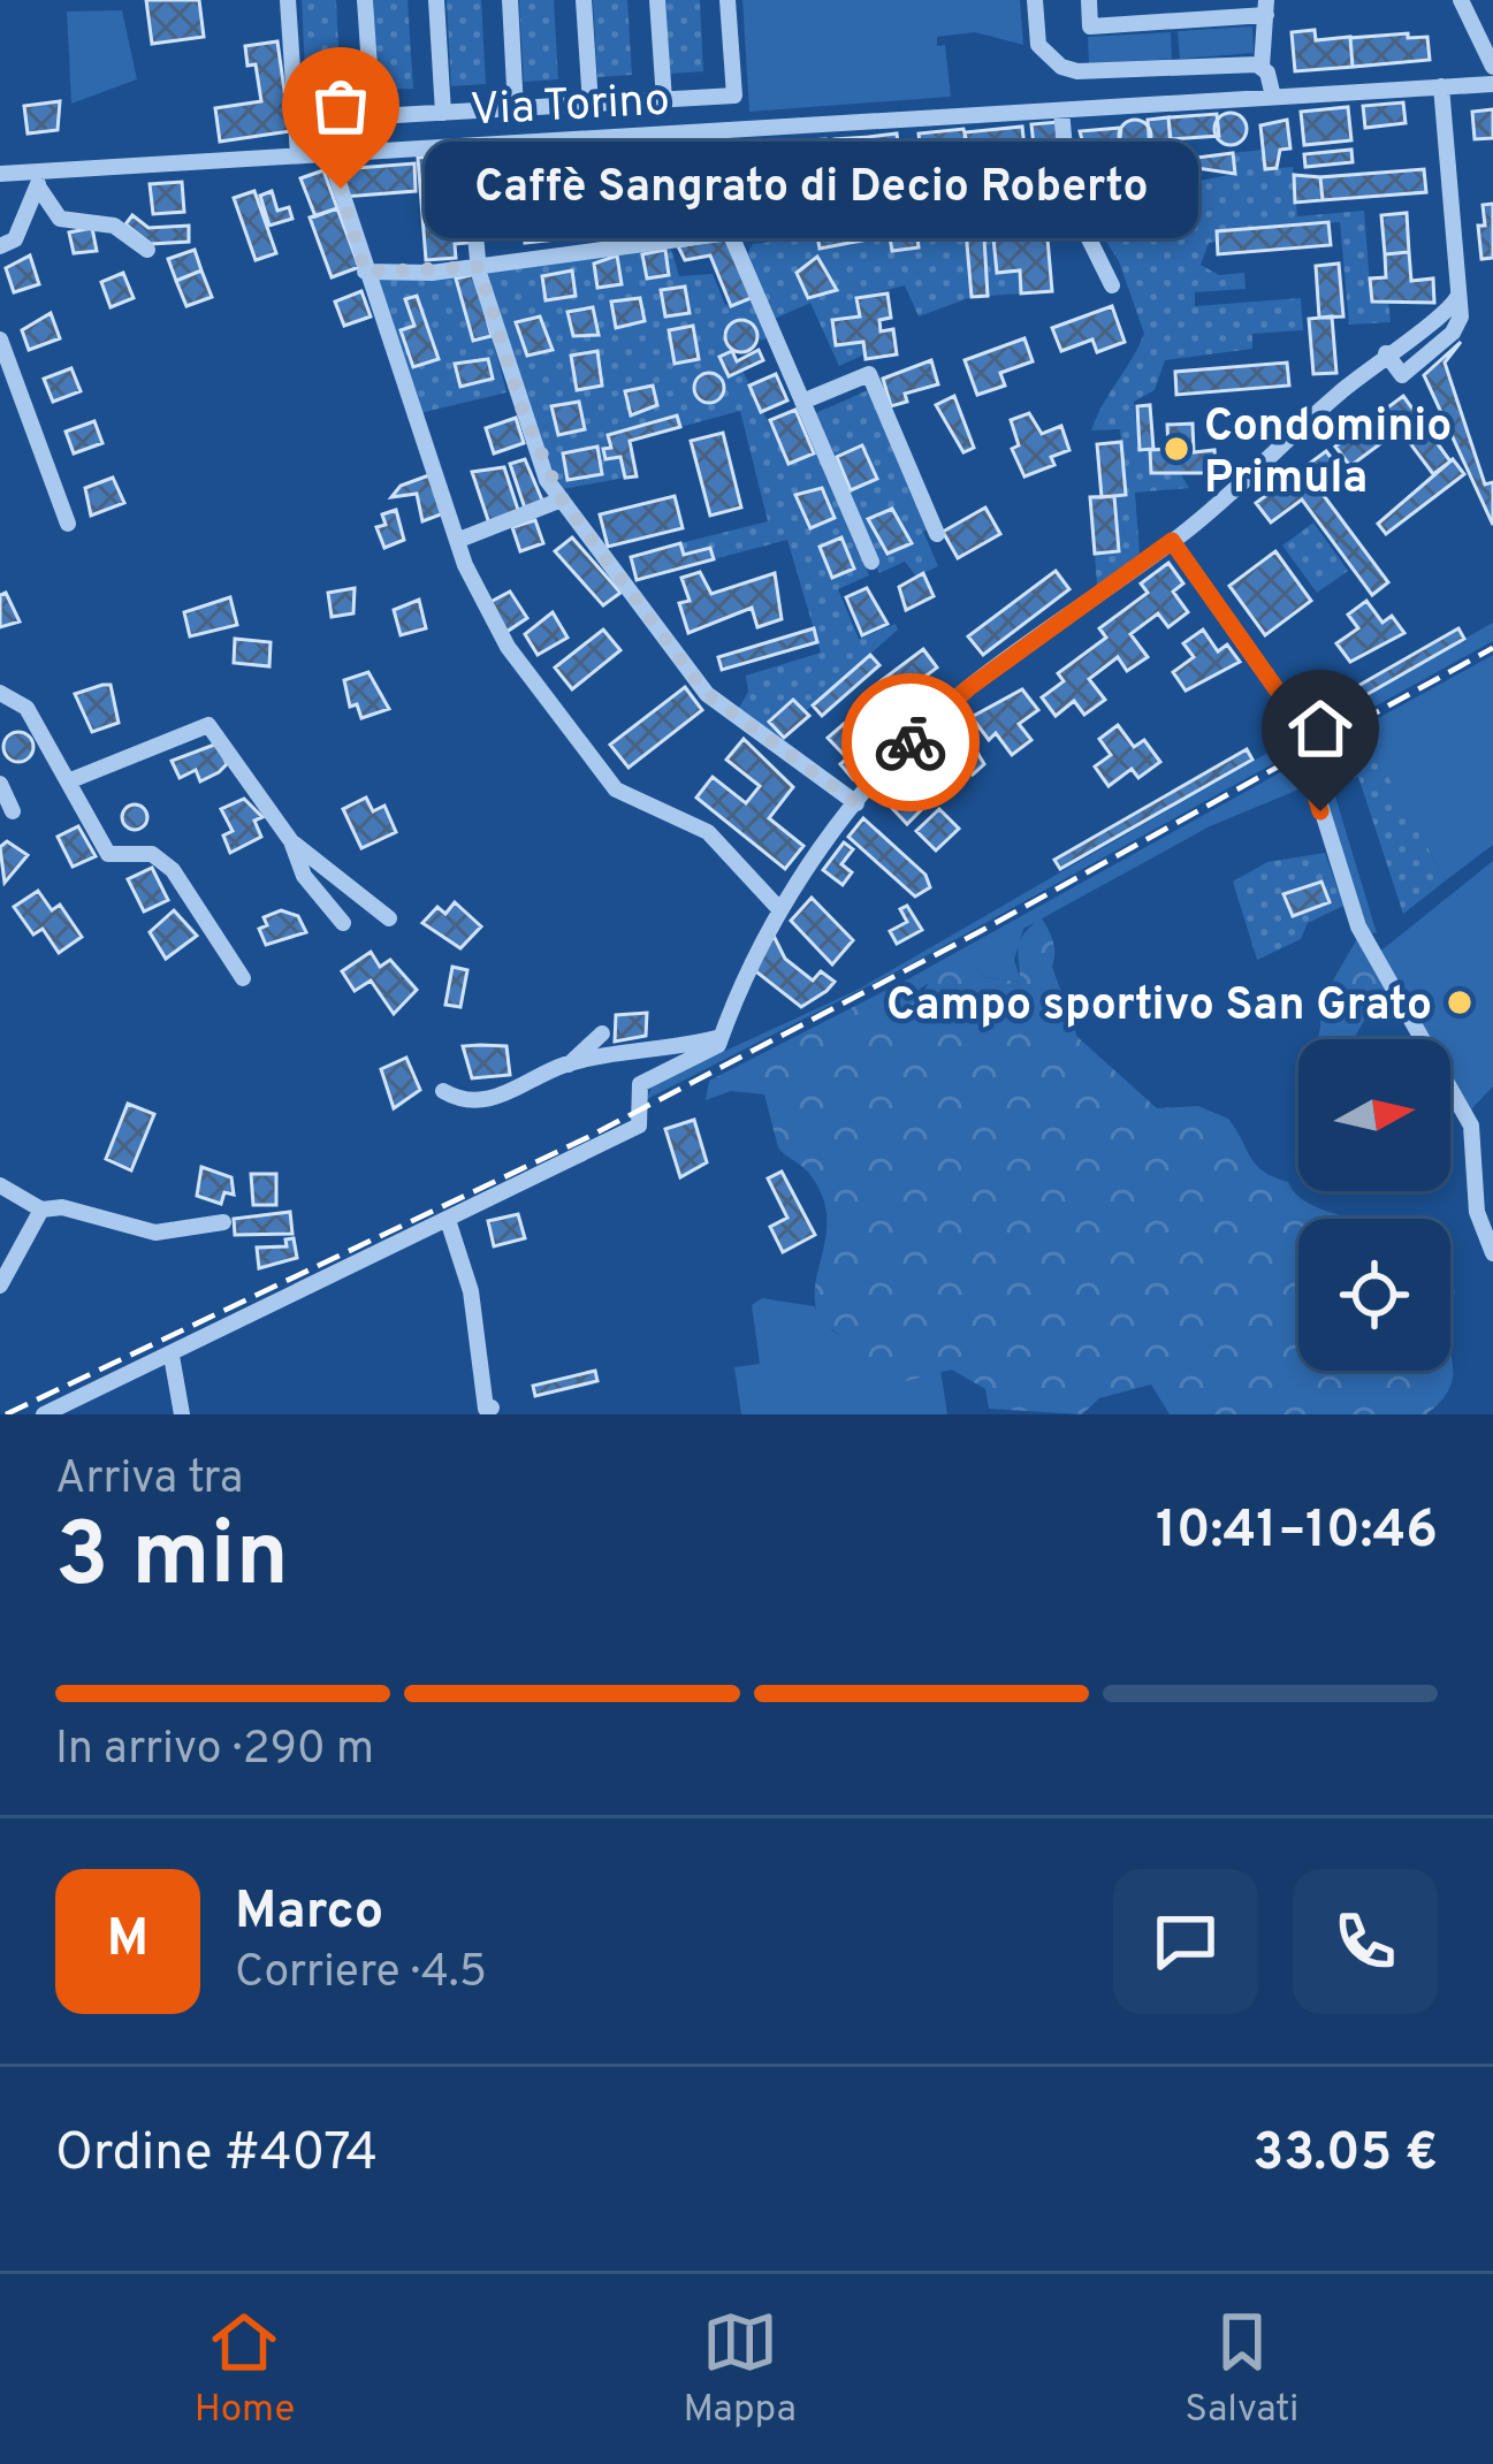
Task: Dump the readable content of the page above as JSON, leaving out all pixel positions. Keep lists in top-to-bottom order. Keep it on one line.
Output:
{"streets":{"street":["Via Torino"]},"places":["Caffè Sangrato di Decio Roberto","Condominio Primula","Campo sportivo San Grato"],"north":"right","page":{"bubble":"Caffè Sangrato di Decio Roberto","heading":["3 min","Arriva tra","10:41–10:46"],"panel":["Marco","Corriere · 4.5","Ordine #4074","33.05 €"],"bar":"In arrivo · 290 m","round":"M","tabs":["Home","Mappa","Salvati"]}}
